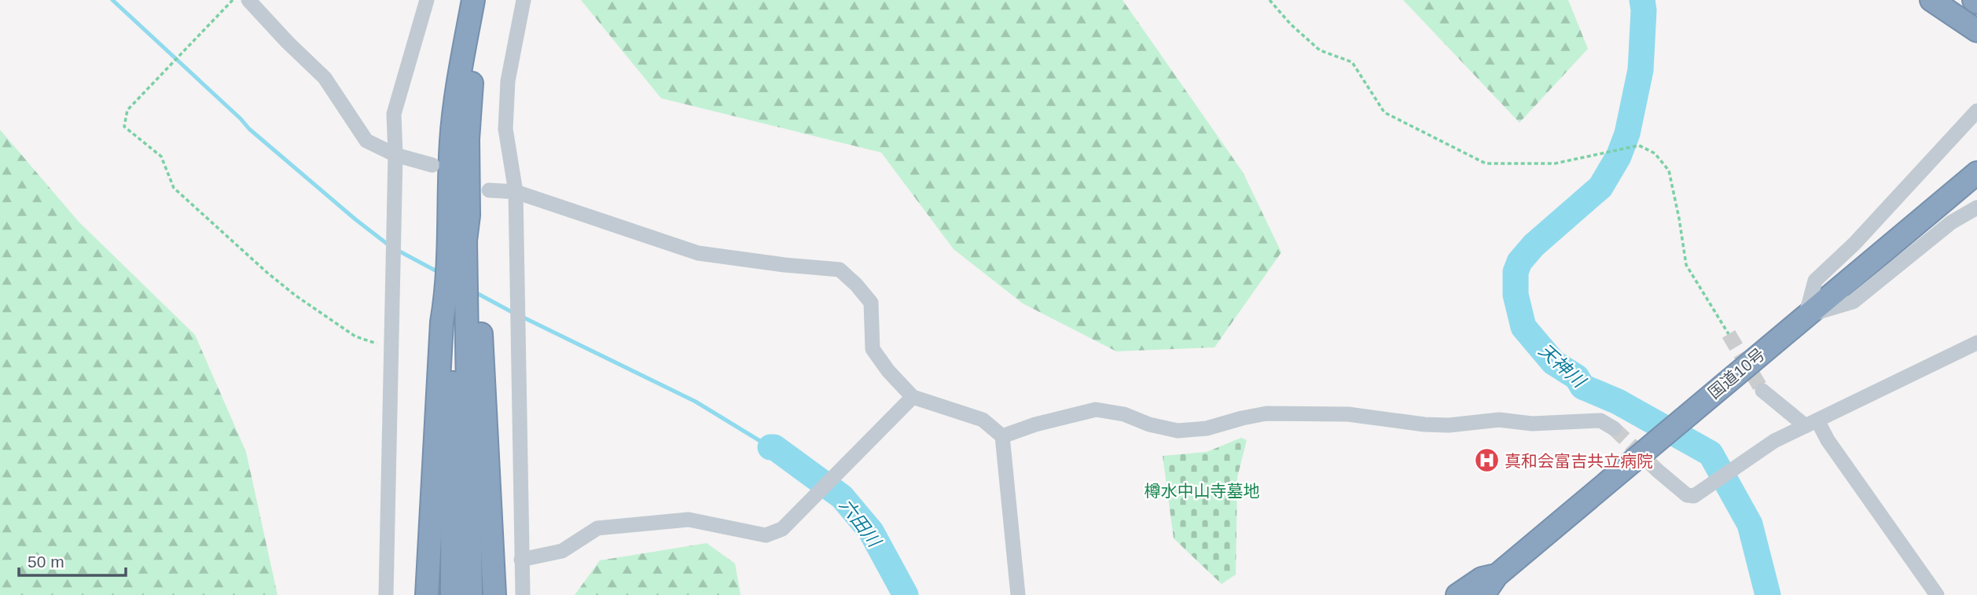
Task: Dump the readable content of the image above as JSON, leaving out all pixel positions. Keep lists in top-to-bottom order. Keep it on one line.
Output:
{"streets":{"highway":["国道10号"]},"water":["天神川","六田川"],"parks":["樽水中山寺墓地"],"places":{"hospital":["真和会富吉共立病院"]},"scale_bar":"50 m"}
